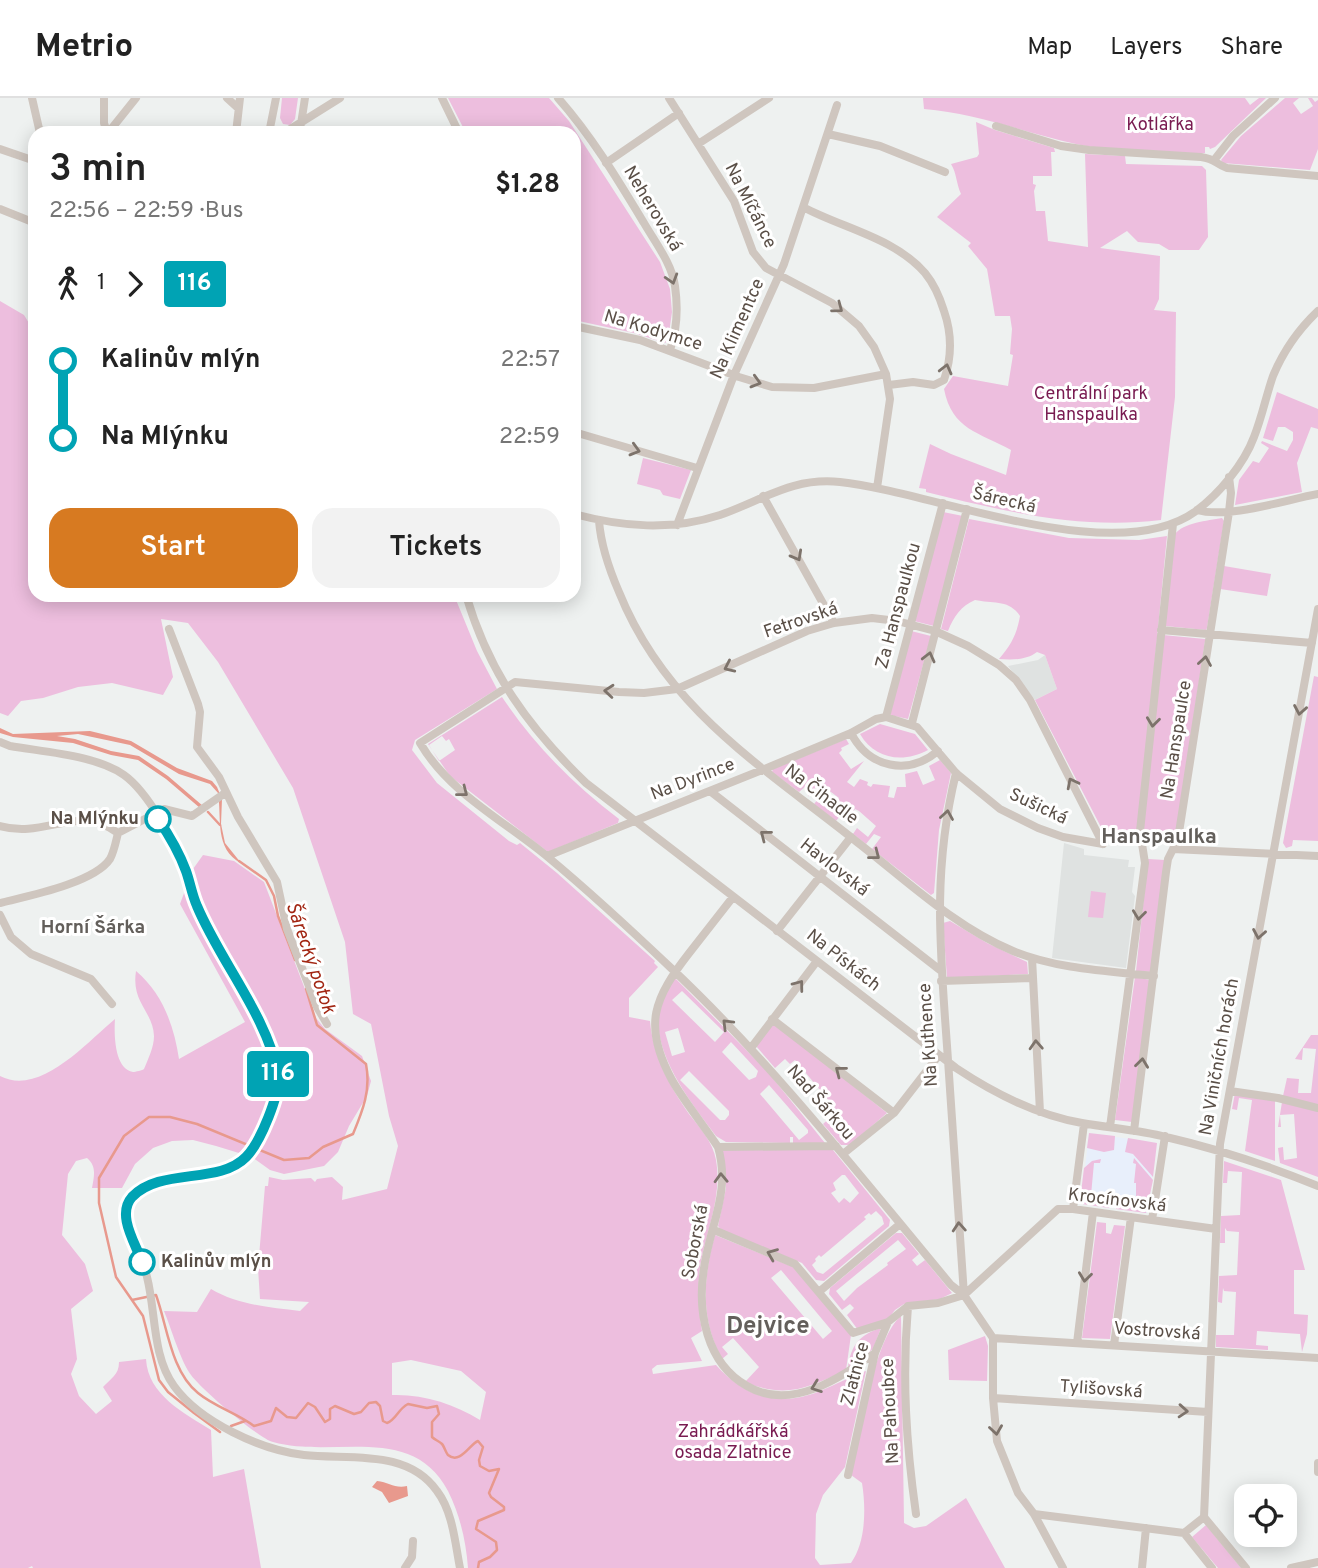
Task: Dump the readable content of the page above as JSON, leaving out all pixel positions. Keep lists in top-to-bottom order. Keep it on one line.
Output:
{"streets":{"street":["Na Míčánce","Neherovská","Na Klimentce","Na Kodymce","Šárecká","Za Hanspaulkou","Fetrovská","Na Hanspaulce","Na Dyrince","Na Čihadle","Sušická","Havlovská","Na Pískách","Na Kuthence","Na Viničních horách","Nad Šárkou","Krocínovská","Soborská","Vostrovská","Zlatnice","Tylišovská","Na Pahoubce"]},"crossings":[["Na Míčánce","Na Klimentce"],["Na Míčánce","Na Kodymce"],["Na Míčánce","Šárecká"],["Neherovská","Na Kodymce"],["Na Klimentce","Na Kodymce"],["Na Klimentce","Šárecká"],["Šárecká","Za Hanspaulkou"],["Šárecká","Na Hanspaulce"],["Šárecká","Na Čihadle"],["Za Hanspaulkou","Fetrovská"],["Fetrovská","Na Čihadle"],["Fetrovská","Sušická"],["Fetrovská","Na Pískách"],["Fetrovská","Nad Šárkou"],["Na Hanspaulce","Na Čihadle"],["Na Hanspaulce","Na Pískách"],["Na Dyrince","Na Čihadle"],["Na Dyrince","Havlovská"],["Na Dyrince","Na Pískách"],["Na Dyrince","Nad Šárkou"],["Na Čihadle","Na Kuthence"],["Sušická","Na Kuthence"],["Havlovská","Na Kuthence"],["Na Pískách","Na Kuthence"],["Na Pískách","Na Viničních horách"],["Na Pískách","Soborská"],["Na Kuthence","Nad Šárkou"],["Na Kuthence","Krocínovská"],["Na Viničních horách","Krocínovská"],["Na Viničních horách","Vostrovská"],["Na Viničních horách","Tylišovská"],["Nad Šárkou","Krocínovská"],["Nad Šárkou","Soborská"],["Nad Šárkou","Vostrovská"],["Soborská","Zlatnice"],["Zlatnice","Na Pahoubce"]],"one_way":["Neherovská","Na Kodymce","Fetrovská","Havlovská","Na Kuthence","Na Viničních horách","Tylišovská"],"districts":["Hanspaulka","Horní Šárka","Dejvice"],"water":["Šárecký potok"],"parks":["Kotlářka","Centrální park Hanspaulka","Zahrádkářská osada Zlatnice"],"places":["Na Mlýnku","Kalinův mlýn"],"lines":["bus line 116"],"page":{"header":"Metrio","nav":["Map","Layers","Share"],"on_map":"116","heading":["3 min","22:56 – 22:59 · Bus","$1.28"],"legs":["1","116"],"list":[{"name":"Kalinův mlýn","value":"22:57"},{"name":"Na Mlýnku","value":"22:59"}],"buttons":["Start","Tickets"]}}
